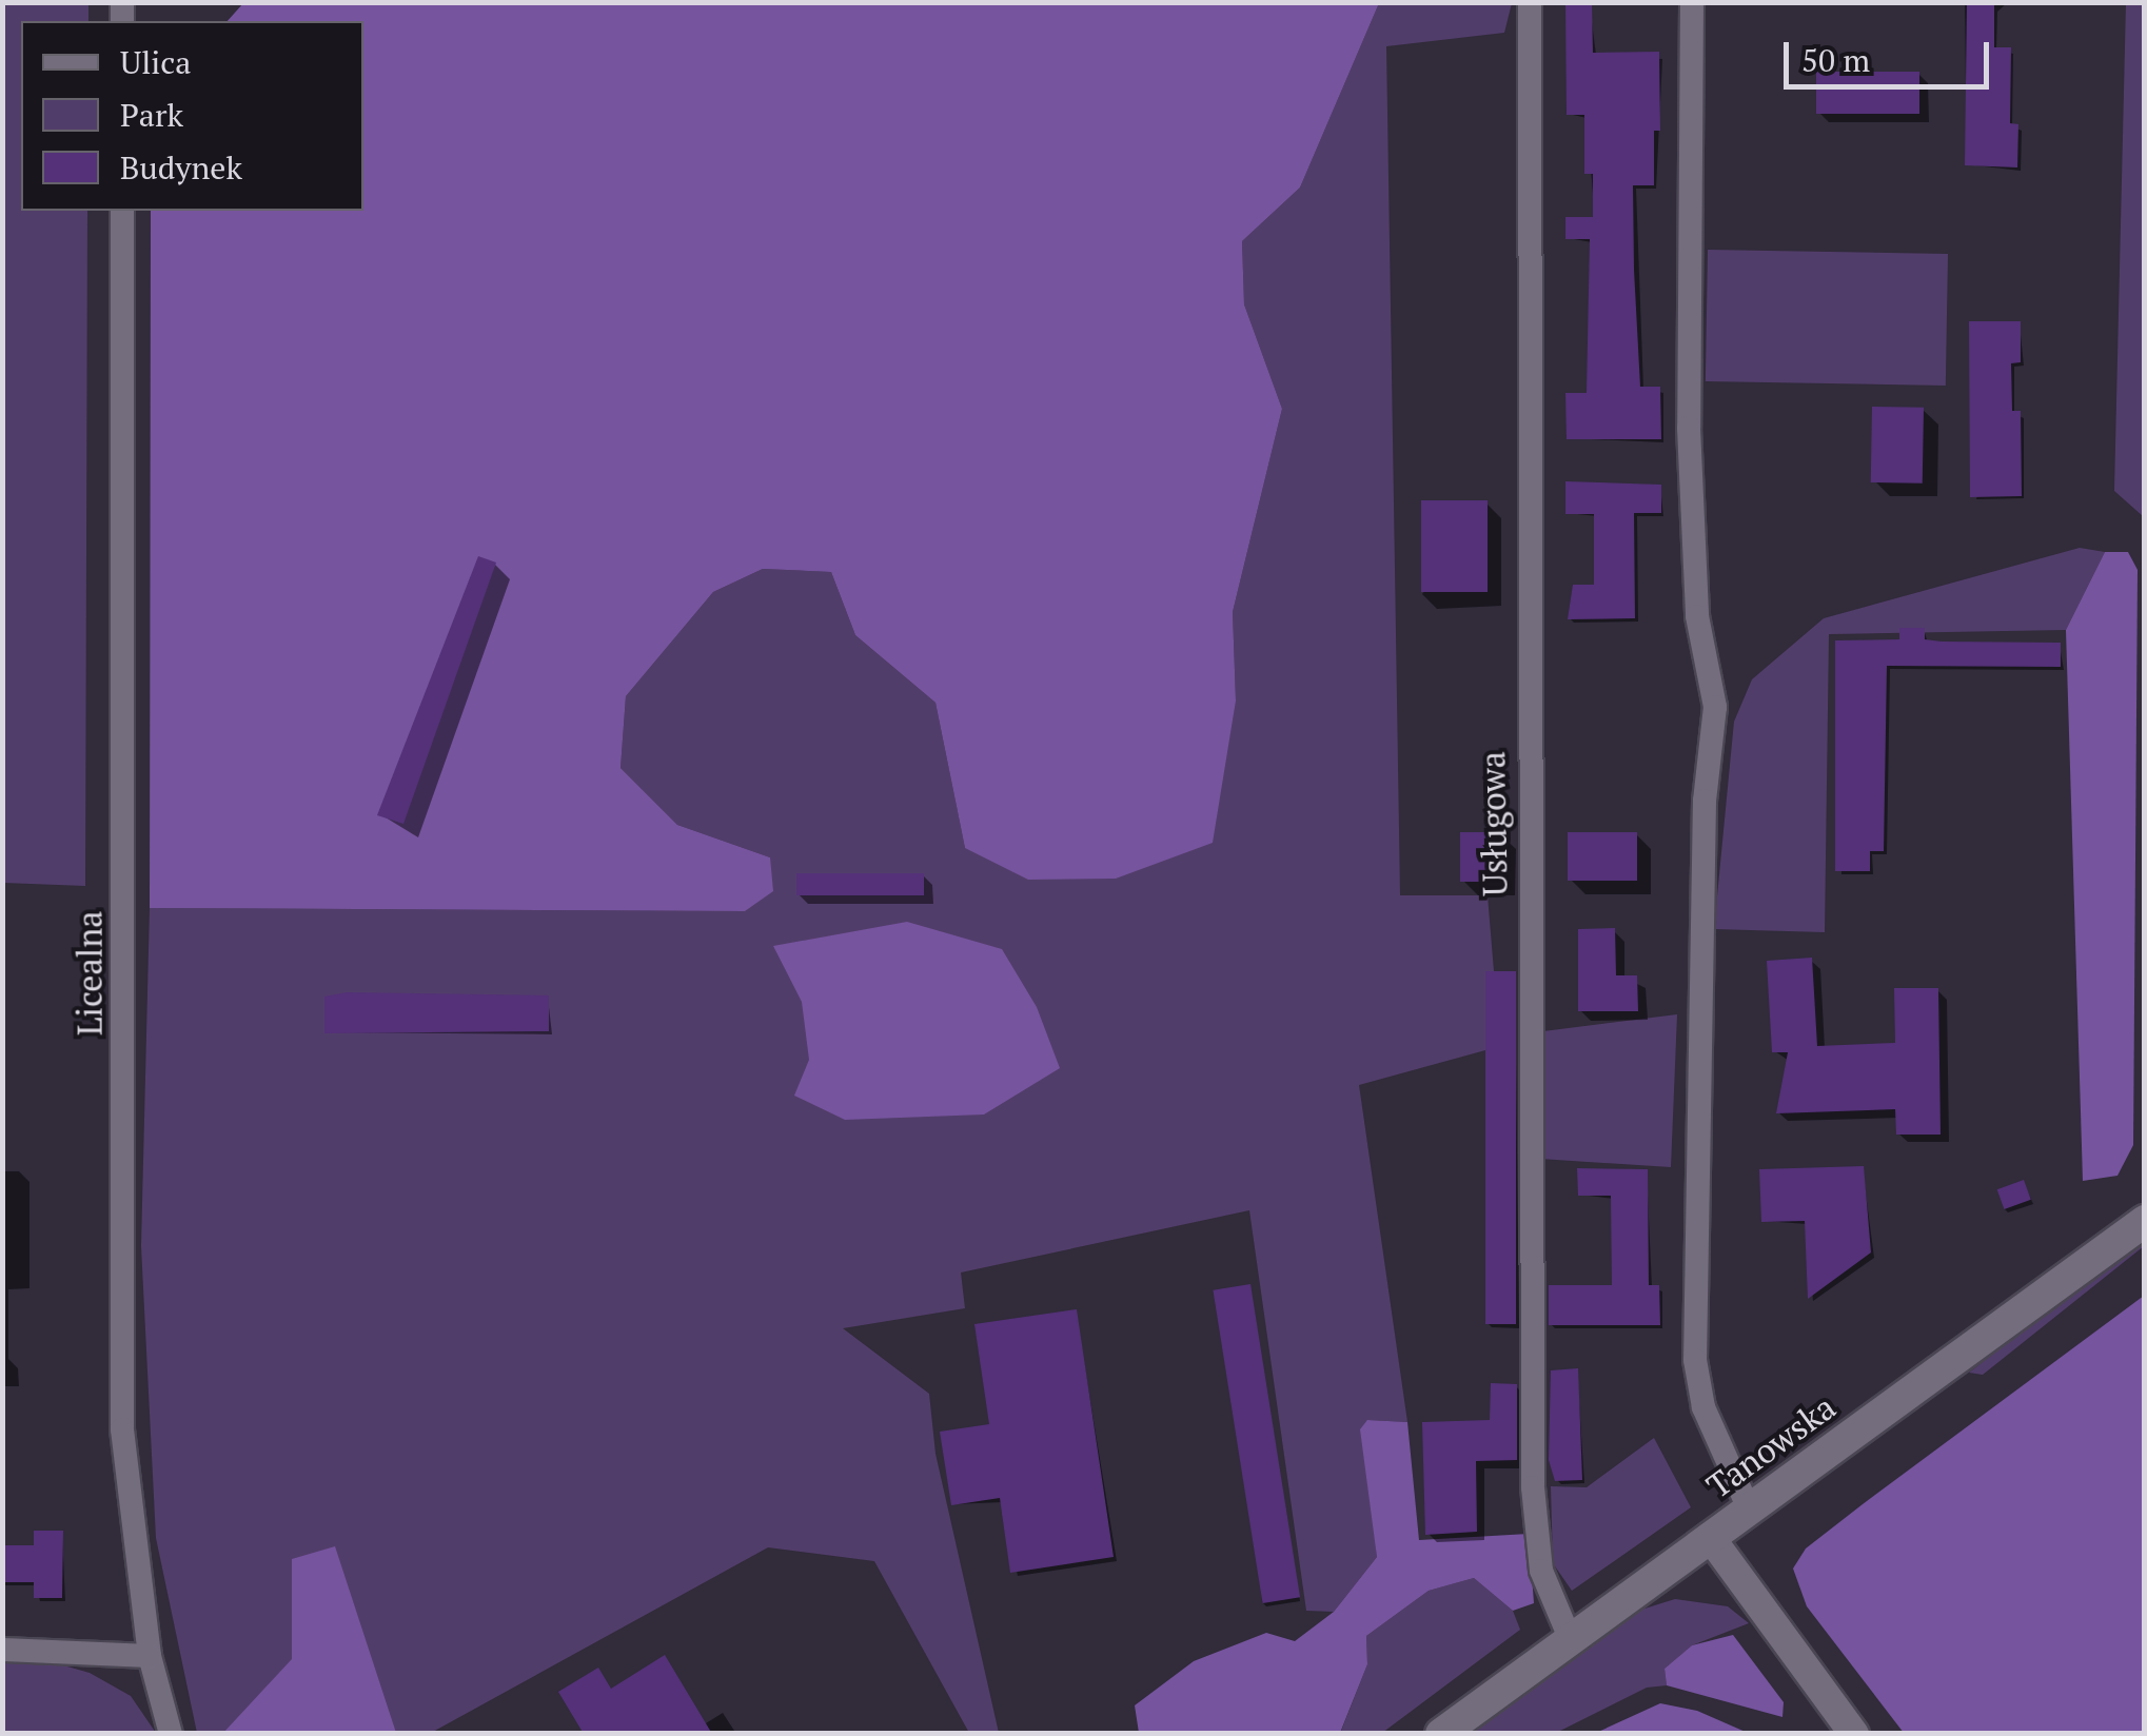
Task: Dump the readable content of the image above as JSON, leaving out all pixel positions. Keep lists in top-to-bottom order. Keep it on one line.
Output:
{"streets":{"main road":["Tanowska"],"street":["Usługowa","Licealna"]},"crossings":[["Usługowa","Tanowska"]],"legend":["Ulica","Park","Budynek"],"scale_bar":"50 m"}
